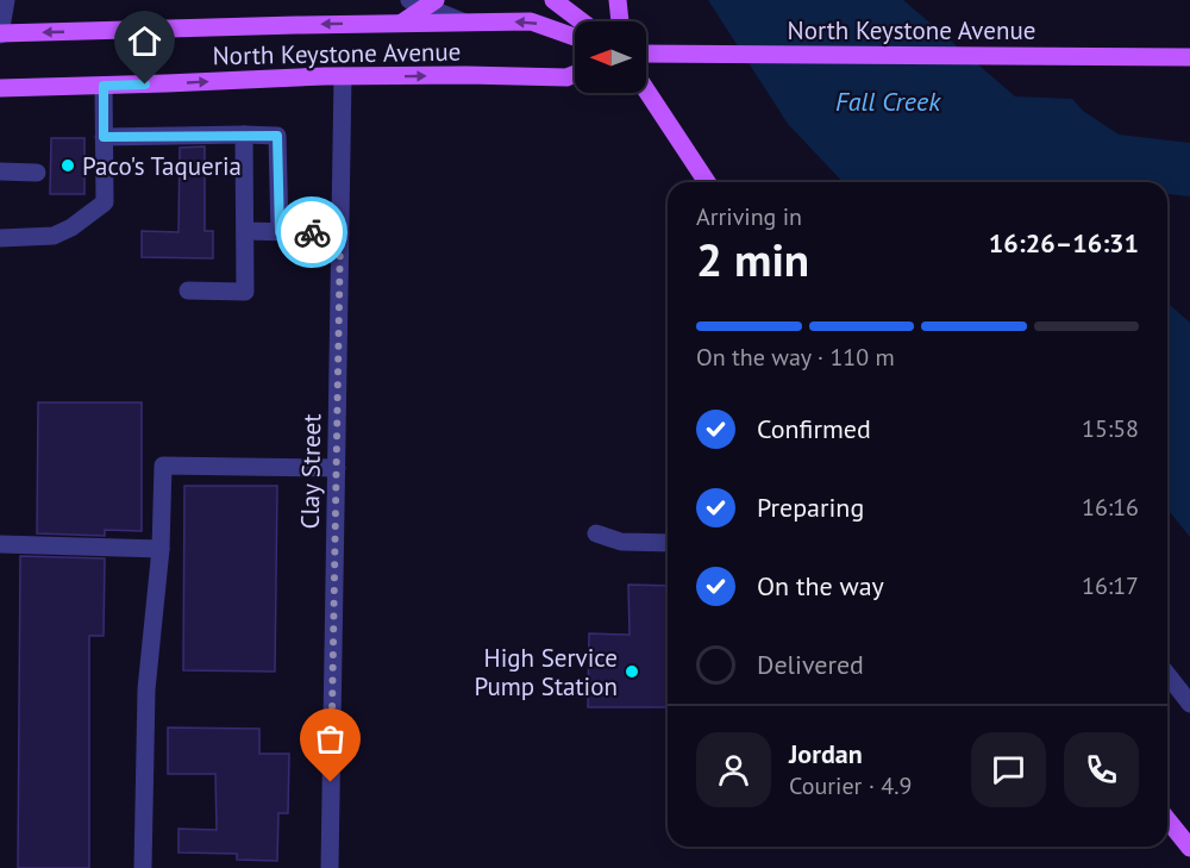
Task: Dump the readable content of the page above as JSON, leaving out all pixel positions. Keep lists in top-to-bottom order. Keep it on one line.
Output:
{"streets":{"main road":["North Keystone Avenue"],"street":["Clay Street"]},"crossings":[["North Keystone Avenue","Clay Street"]],"water":["Fall Creek"],"places":["Paco's Taqueria","High Service Pump Station"],"north":"left","page":{"heading":["2 min","Arriving in","16:26–16:31"],"panel":["Jordan","Courier · 4.9"],"bar":"On the way · 110 m","list":[["Confirmed","15:58"],["Preparing","16:16"],["On the way","16:17"],"Delivered"]}}
